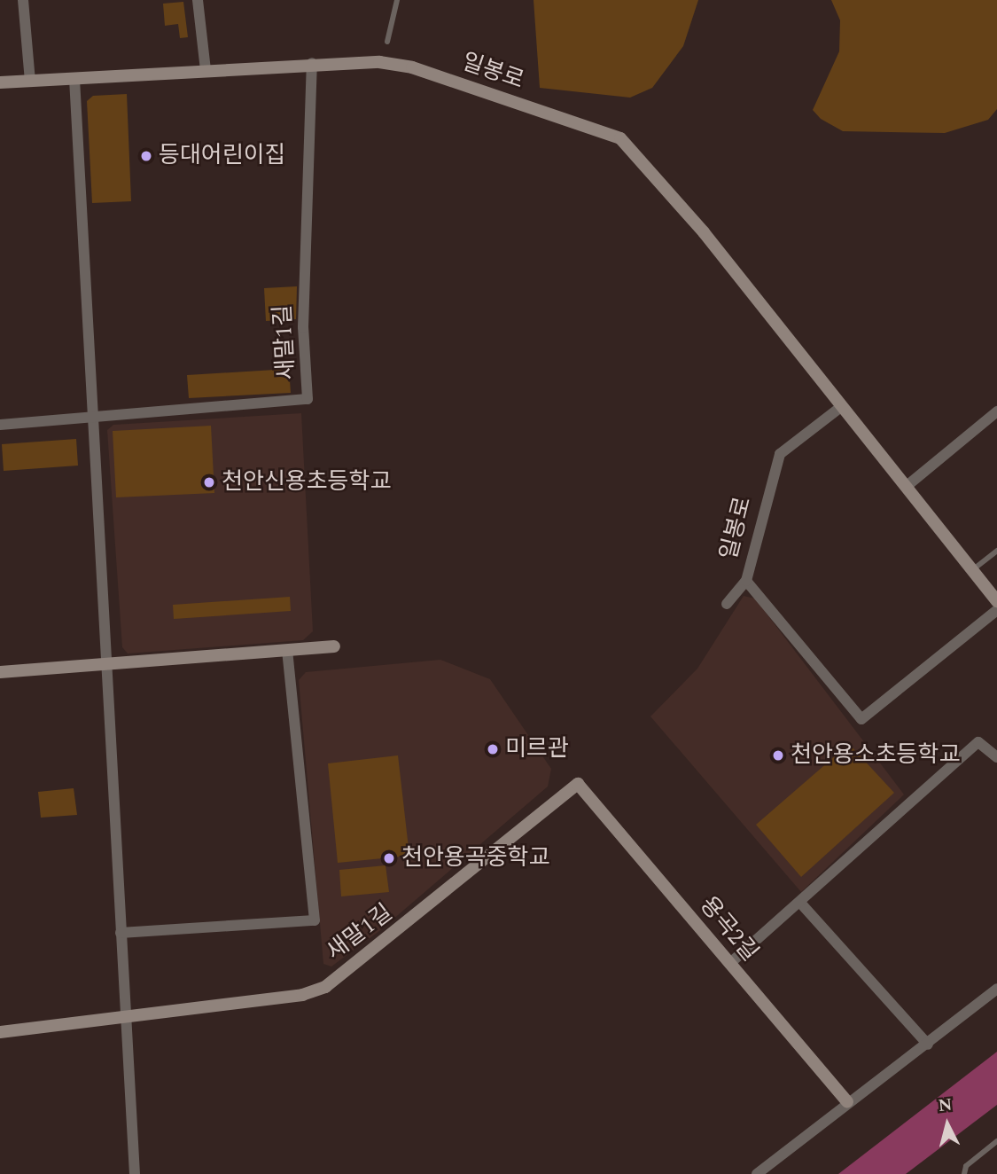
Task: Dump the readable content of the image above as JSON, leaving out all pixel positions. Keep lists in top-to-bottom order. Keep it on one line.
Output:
{"streets":{"street":["일봉로","새말1길","용곡2길"]},"crossings":[["일봉로","새말1길"],["새말1길","용곡2길"]],"places":["등대어린이집","천안신용초등학교","미르관","천안용소초등학교","천안용곡중학교"],"north":"top"}
